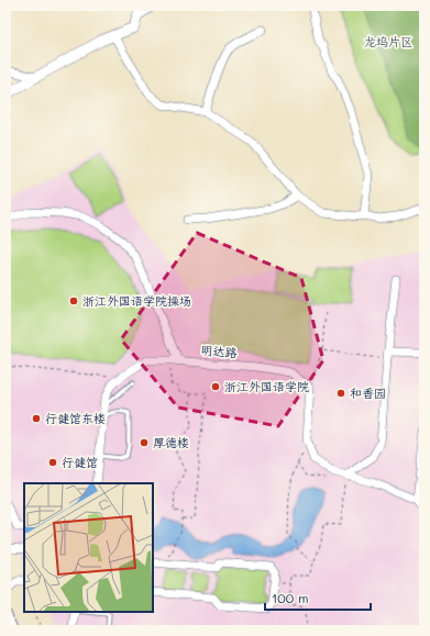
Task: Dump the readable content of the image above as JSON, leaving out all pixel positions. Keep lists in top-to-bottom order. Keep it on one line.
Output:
{"streets":{"street":["明达路"]},"parks":["龙坞片区"],"places":["浙江外国语学院操场","浙江外国语学院","和香园","行健馆东楼","厚德楼","行健馆"],"scale_bar":"100 m"}
